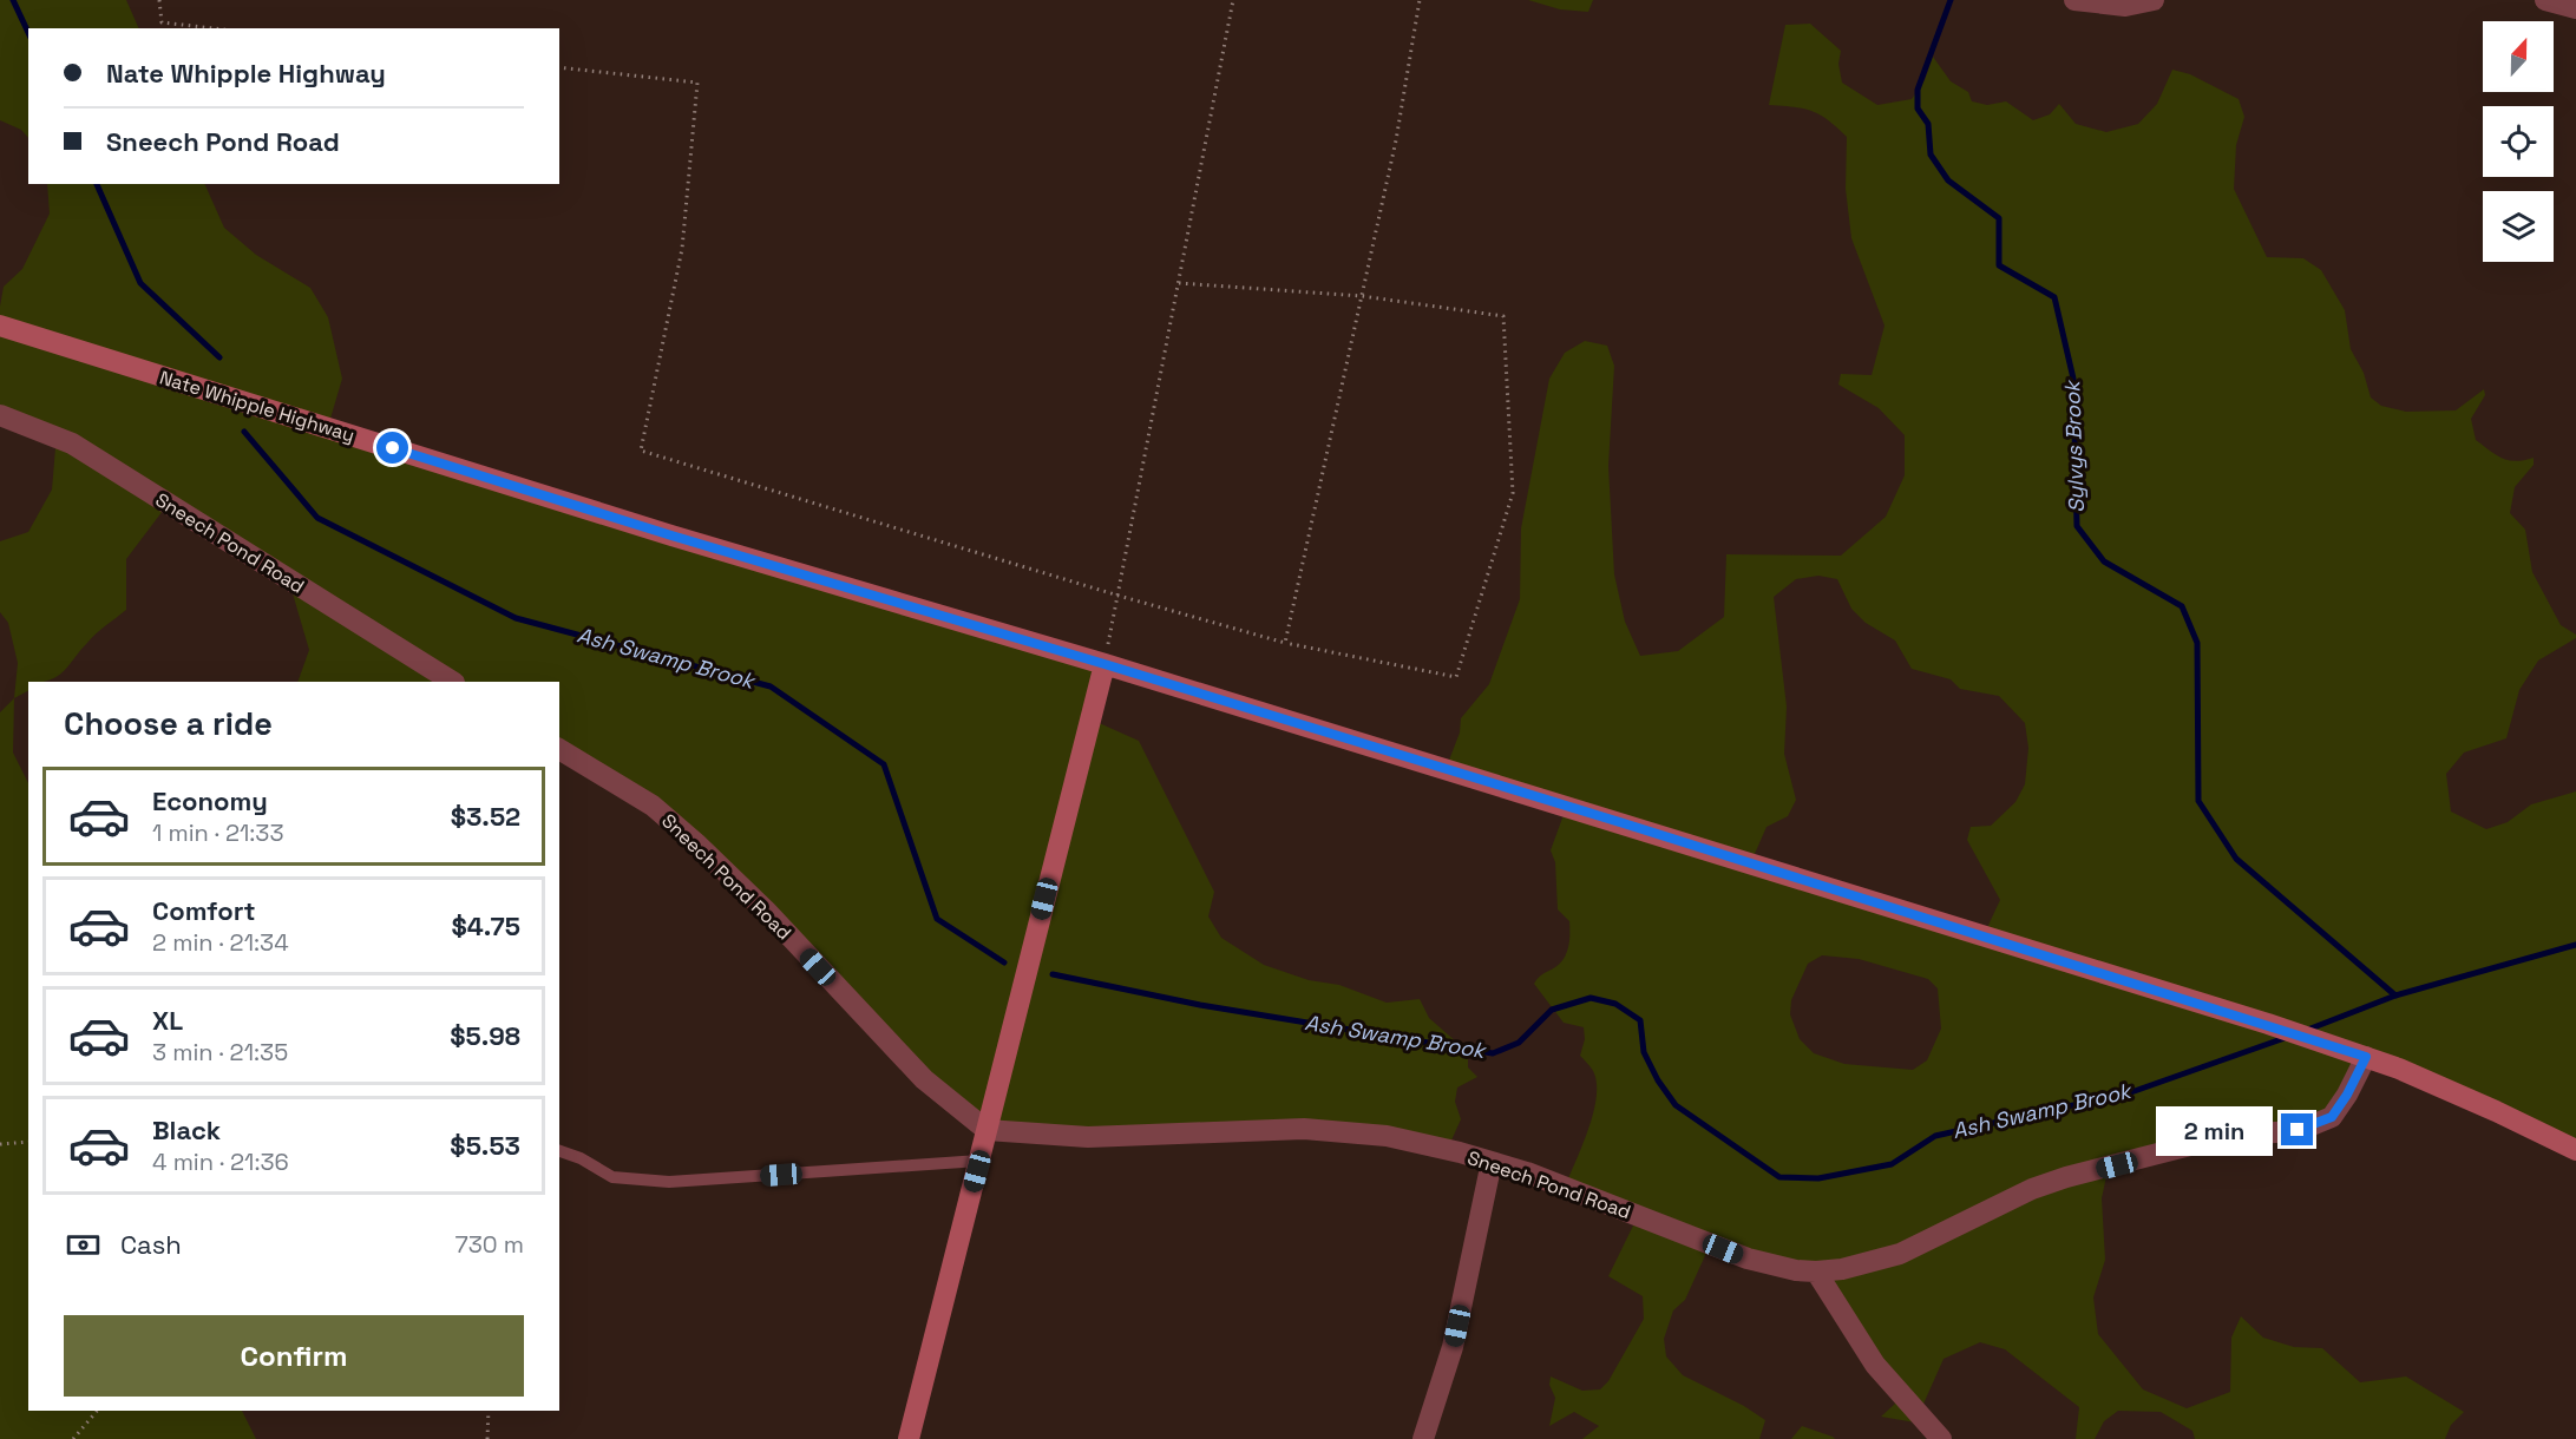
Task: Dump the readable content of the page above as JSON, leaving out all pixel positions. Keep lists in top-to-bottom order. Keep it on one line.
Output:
{"streets":{"main road":["Nate Whipple Highway"],"street":["Sneech Pond Road"]},"crossings":[["Nate Whipple Highway","Sneech Pond Road"]],"water":["Sylvys Brook","Ash Swamp Brook"],"north":"top","page":{"banner":["Nate Whipple Highway","Sneech Pond Road"],"heading":"Choose a ride","list":[{"name":"Economy","note":"1 min · 21:33","value":"$3.52"},{"name":"Comfort","note":"2 min · 21:34","value":"$4.75"},{"name":"XL","note":"3 min · 21:35","value":"$5.98"},{"name":"Black","note":"4 min · 21:36","value":"$5.53"}],"bubble":"2 min","pay":["Cash","730 m"],"buttons":"Confirm"}}
